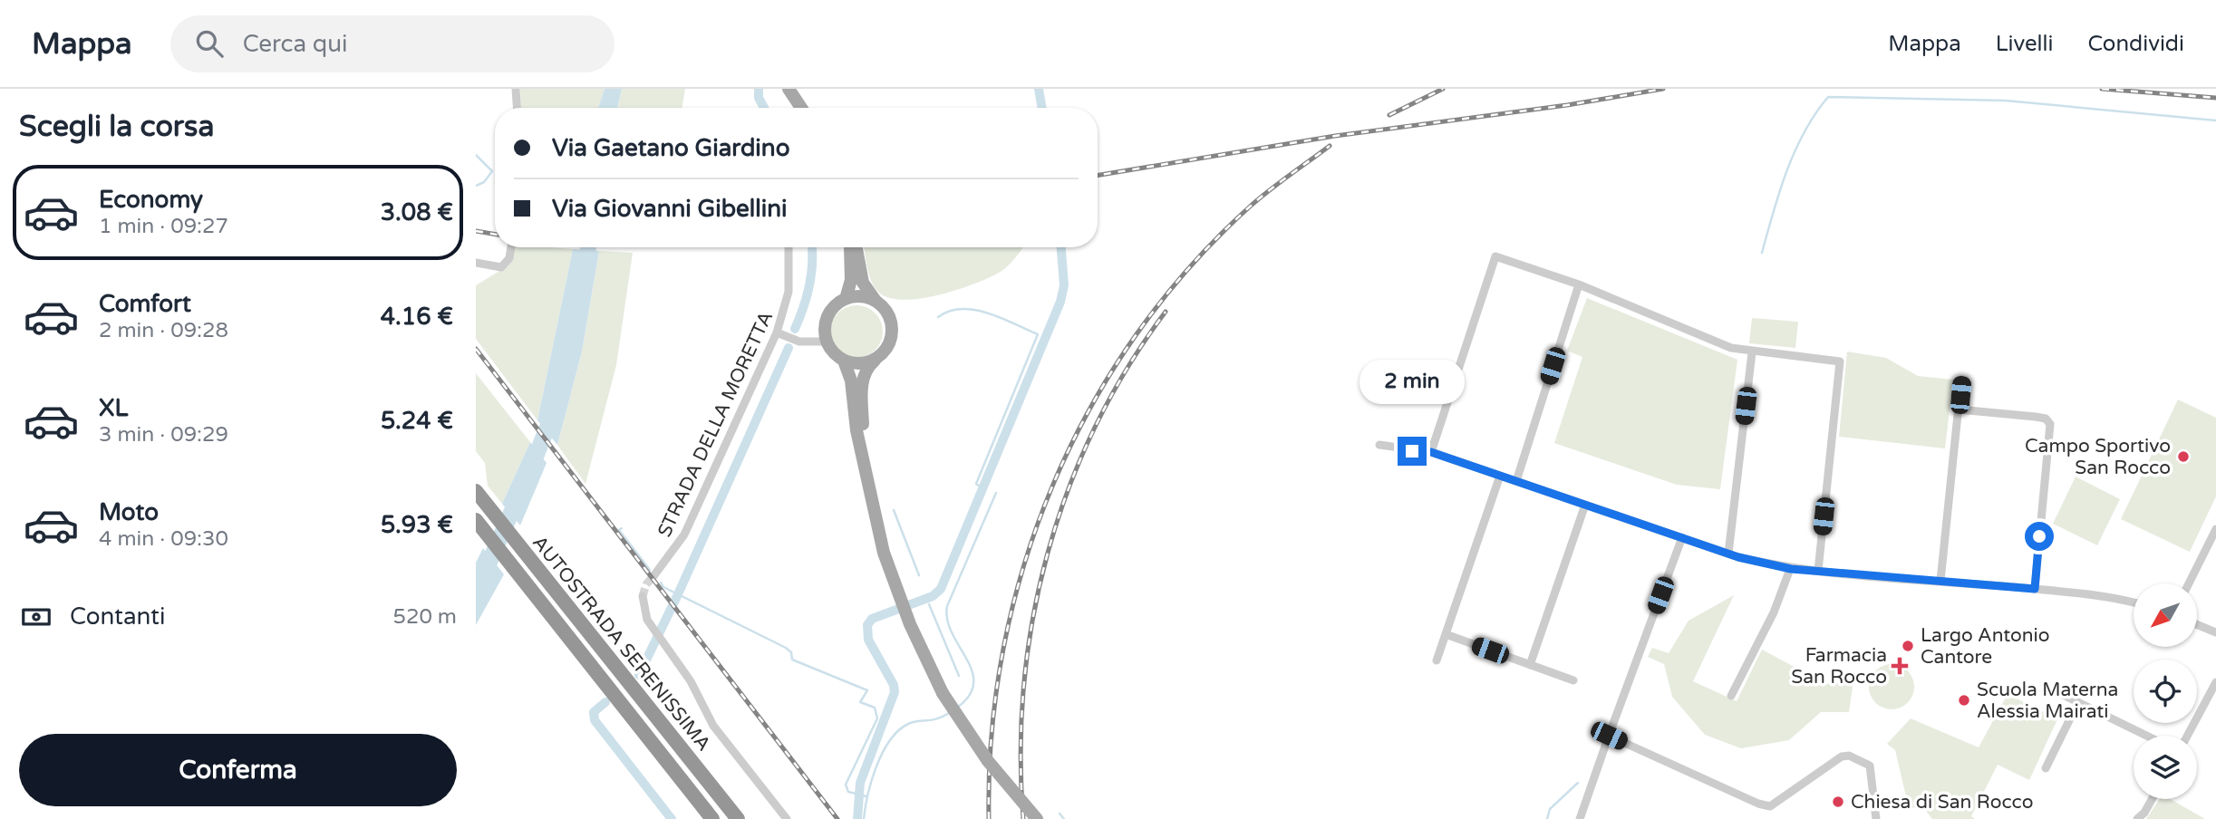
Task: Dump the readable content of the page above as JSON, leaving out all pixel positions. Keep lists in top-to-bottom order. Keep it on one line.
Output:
{"streets":{"highway":["AUTOSTRADA SERENISSIMA"],"street":["STRADA DELLA MORETTA"]},"places":{"other":["Campo Sportivo San Rocco","Largo Antonio Cantore","Scuola Materna Alessia Mairati","Chiesa di San Rocco"],"health":["Farmacia San Rocco"]},"north":"bottom left","page":{"header":"Mappa","search":"Cerca qui","nav":["Mappa","Livelli","Condividi"],"heading":"Scegli la corsa","banner":["Via Gaetano Giardino","Via Giovanni Gibellini"],"list":[{"name":"Economy","note":"1 min · 09:27","value":"3.08 €"},{"name":"Comfort","note":"2 min · 09:28","value":"4.16 €"},{"name":"XL","note":"3 min · 09:29","value":"5.24 €"},{"name":"Moto","note":"4 min · 09:30","value":"5.93 €"}],"bubble":"2 min","pay":["Contanti","520 m"],"buttons":"Conferma"}}
